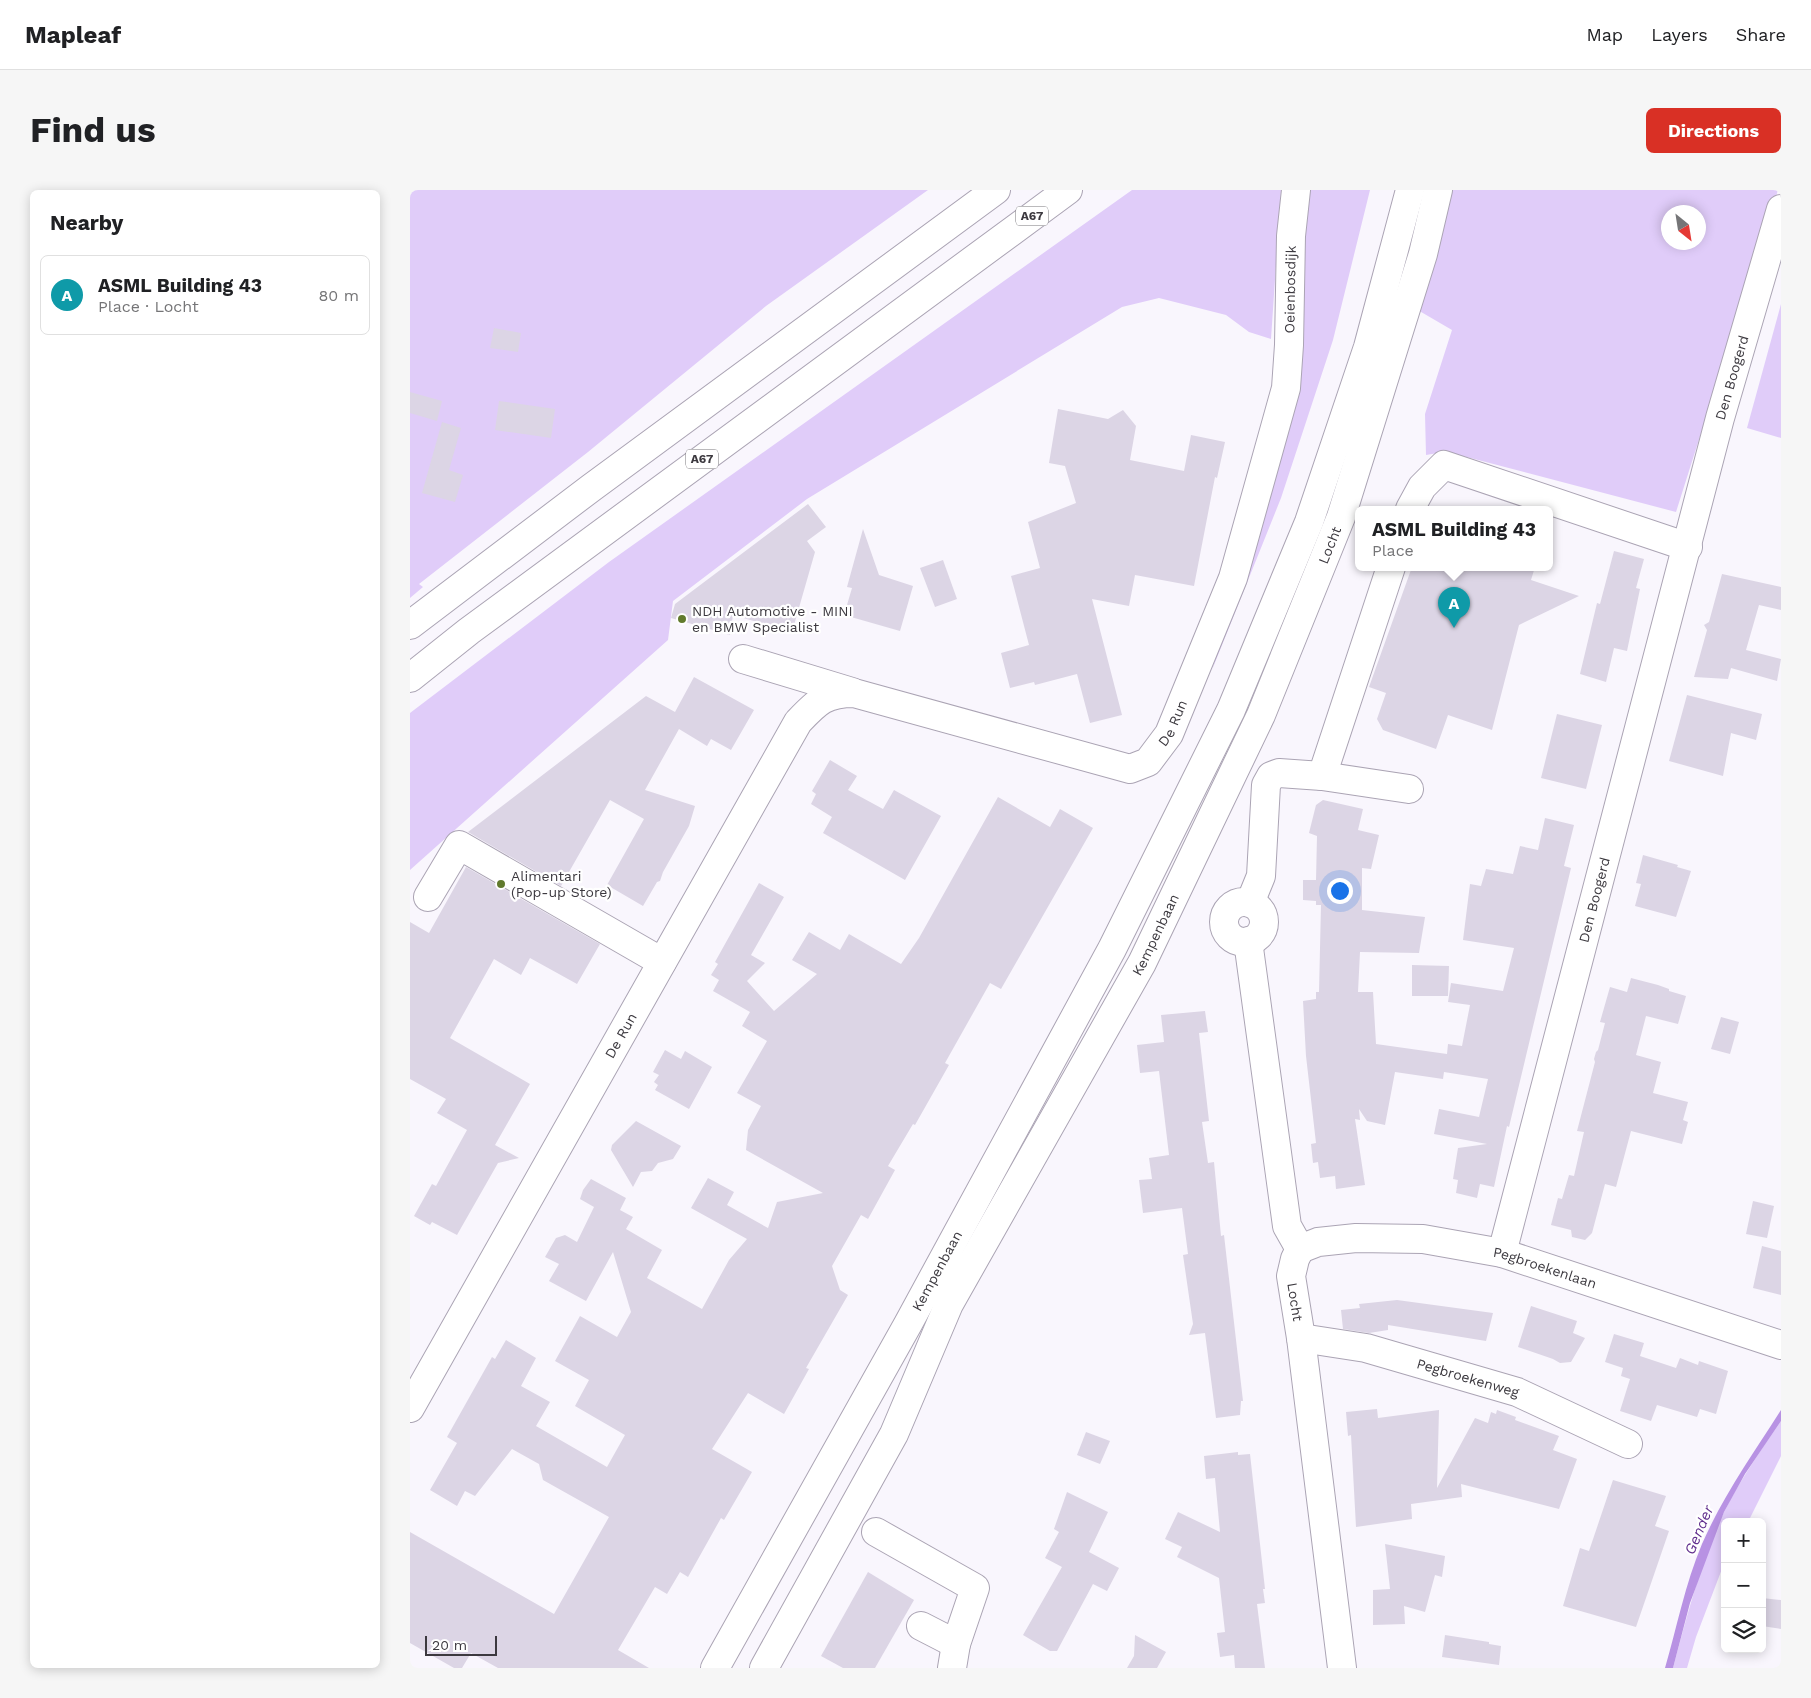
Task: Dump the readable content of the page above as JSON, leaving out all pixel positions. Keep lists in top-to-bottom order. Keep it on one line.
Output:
{"streets":{"main road":["A67","Oeienbosdijk","Den Boogerd","Locht","De Run","Kempenbaan","Pegbroekenlaan","Pegbroekenweg"]},"crossings":[["Oeienbosdijk","De Run"],["Den Boogerd","Pegbroekenlaan"],["Locht","Kempenbaan"],["Locht","Pegbroekenlaan"],["Locht","Pegbroekenweg"]],"water":["Gender"],"places":["NDH Automotive - MINI en BMW Specialist","Alimentari (Pop-up Store)"],"scale_bar":"20 m","north":"bottom right","page":{"header":"Mapleaf","nav":["Map","Layers","Share"],"buttons":"Directions","title":"Find us","heading":"Nearby","list":[{"mark":"A","name":"ASML Building 43","note":"Place · Locht","value":"80 m"}],"popup":["ASML Building 43","Place"],"pins":"A","map_buttons":["+","−"],"scale":"20 m"}}
